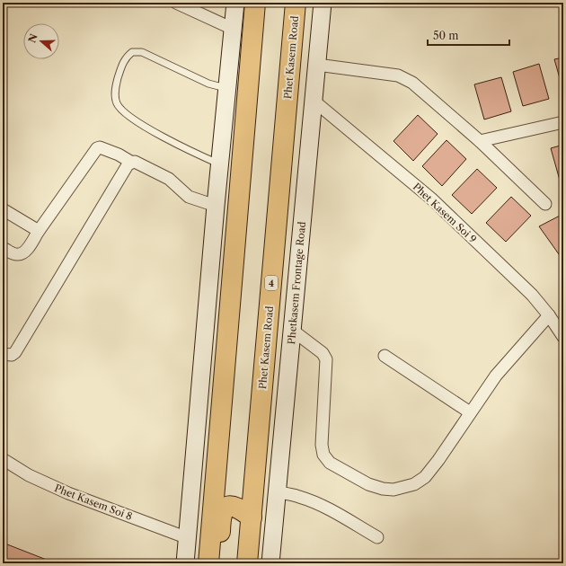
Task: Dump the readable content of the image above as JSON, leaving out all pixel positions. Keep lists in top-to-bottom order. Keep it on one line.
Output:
{"streets":{"highway":["Phet Kasem Road","4"],"main road":["Phetkasem Frontage Road"],"street":["Phet Kasem Soi 9","Phet Kasem Soi 8"]},"crossings":[["Phet Kasem Soi 9","Phetkasem Frontage Road"]],"scale_bar":"50 m","north":"left"}
